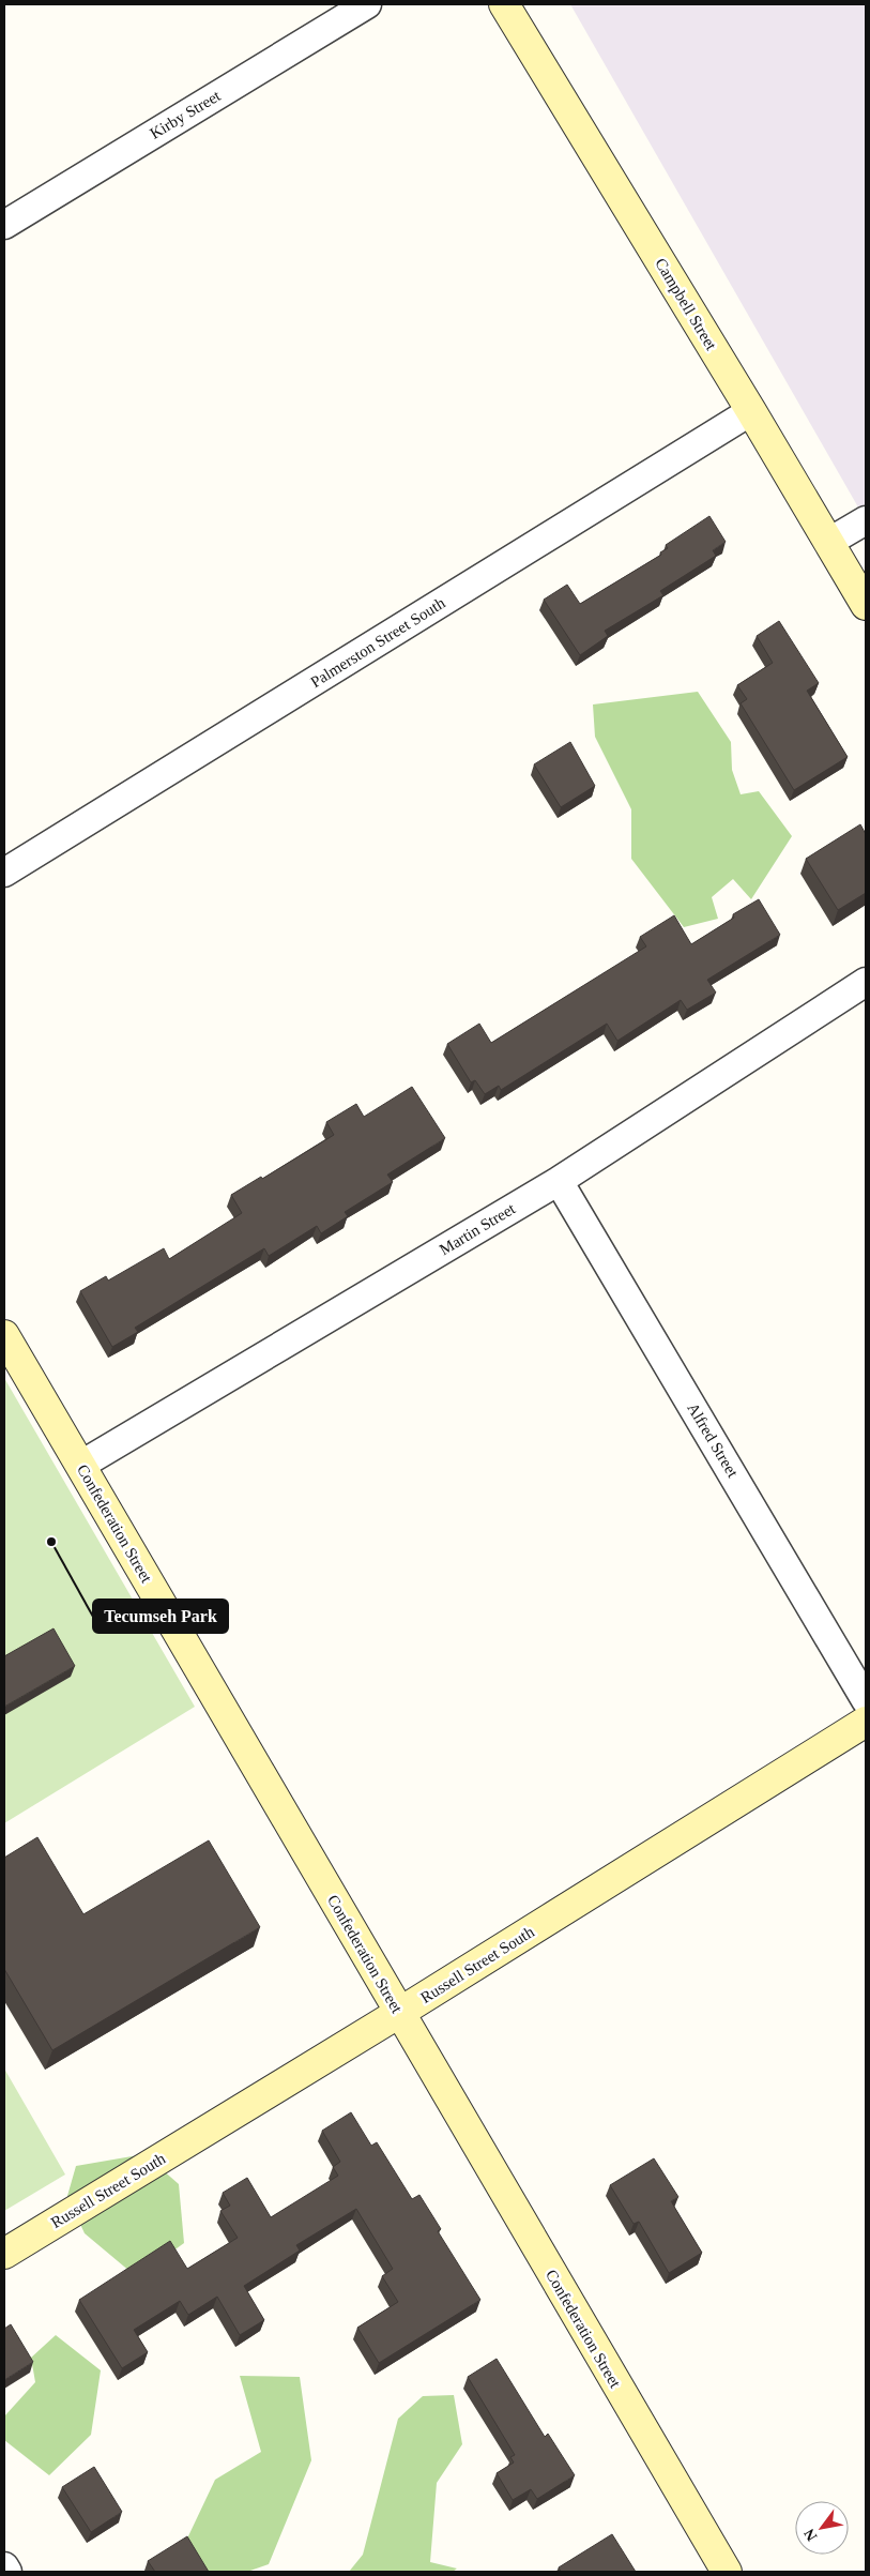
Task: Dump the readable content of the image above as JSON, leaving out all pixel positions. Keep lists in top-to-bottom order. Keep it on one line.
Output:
{"streets":{"street":["Kirby Street","Campbell Street","Palmerston Street South","Martin Street","Alfred Street","Confederation Street","Russell Street South"]},"crossings":[["Campbell Street","Palmerston Street South"],["Martin Street","Alfred Street"],["Martin Street","Confederation Street"],["Confederation Street","Russell Street South"]],"places":["Tecumseh Park"],"north":"bottom left"}
